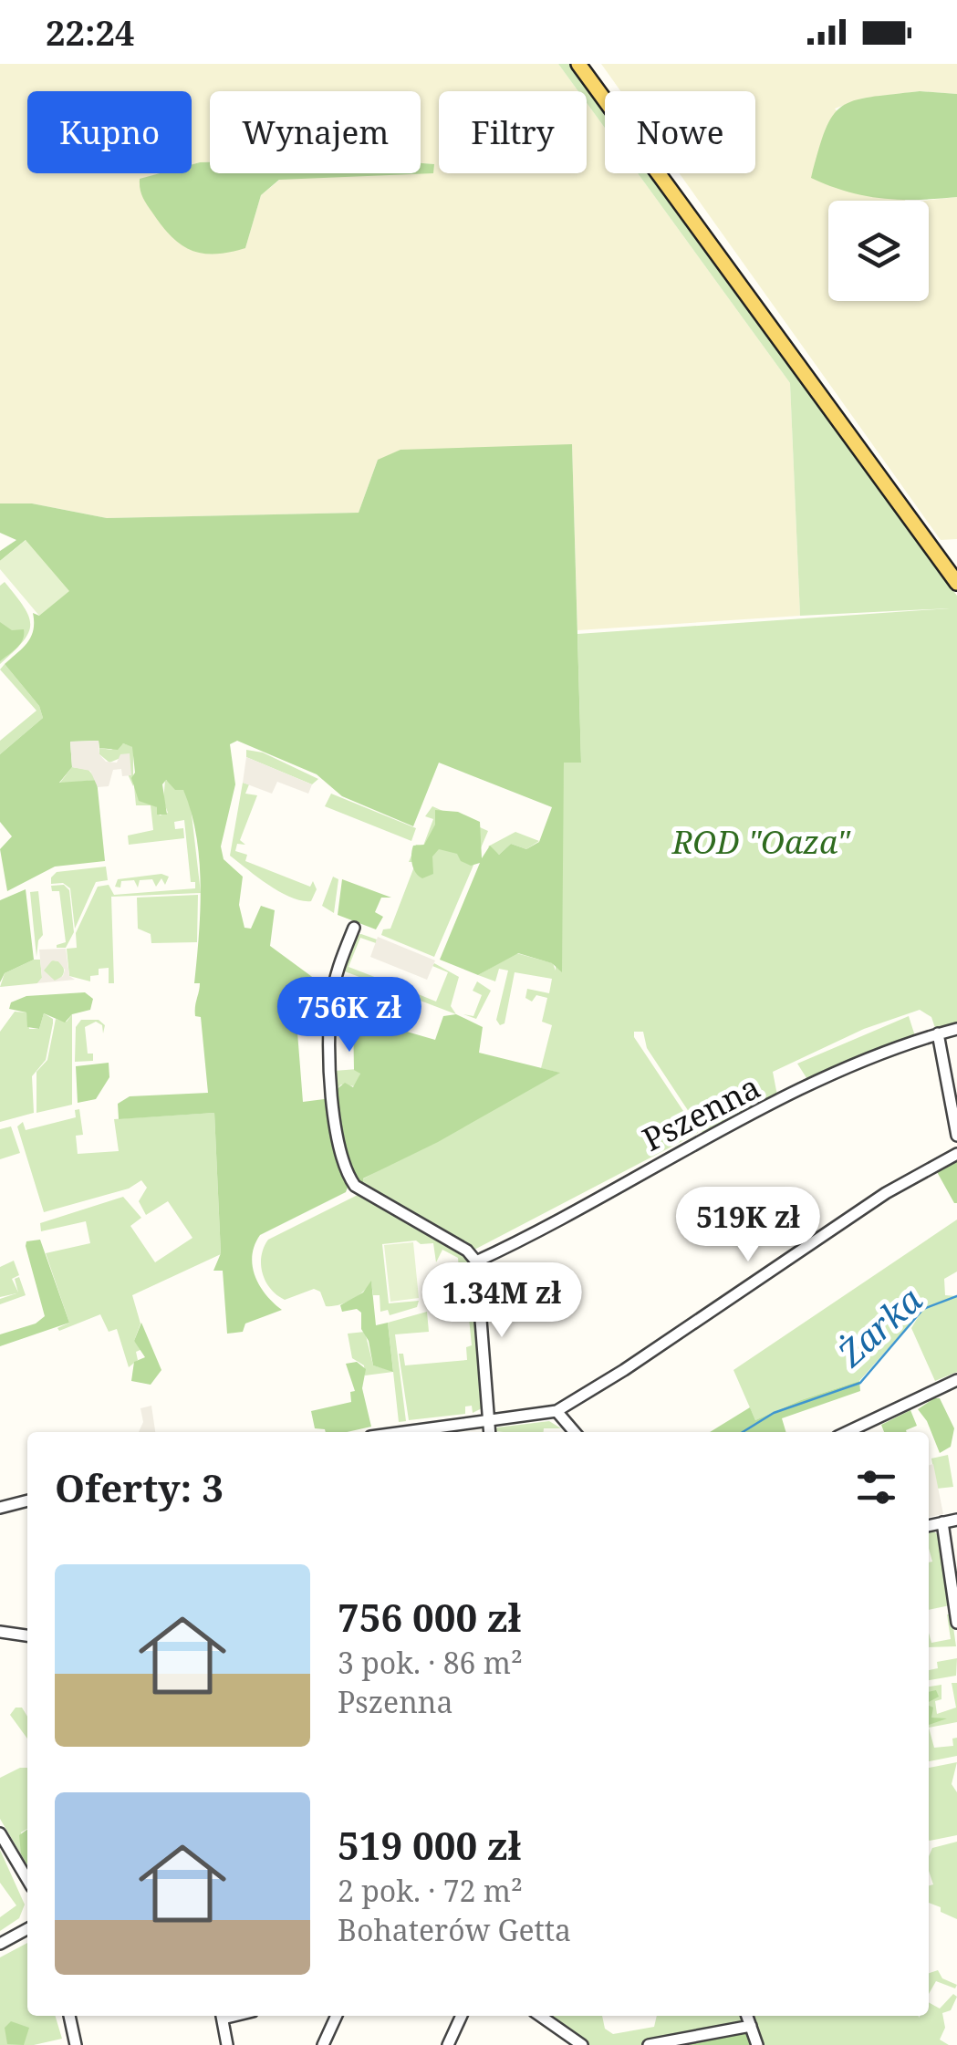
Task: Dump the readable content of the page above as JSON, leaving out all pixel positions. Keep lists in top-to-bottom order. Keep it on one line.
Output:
{"streets":{"street":["Pszenna"]},"water":["Żarka"],"parks":["ROD \"Oaza\""],"page":{"status":"22:24","chip":["Kupno","Wynajem","Filtry","Nowe"],"price":["756K zł","519K zł","1.34M zł"],"heading":"Oferty: 3","list":[{"name":"756 000 zł","note":"3 pok. · 86 m² · Pszenna"},{"name":"519 000 zł","note":"2 pok. · 72 m² · Bohaterów Getta"}]}}
